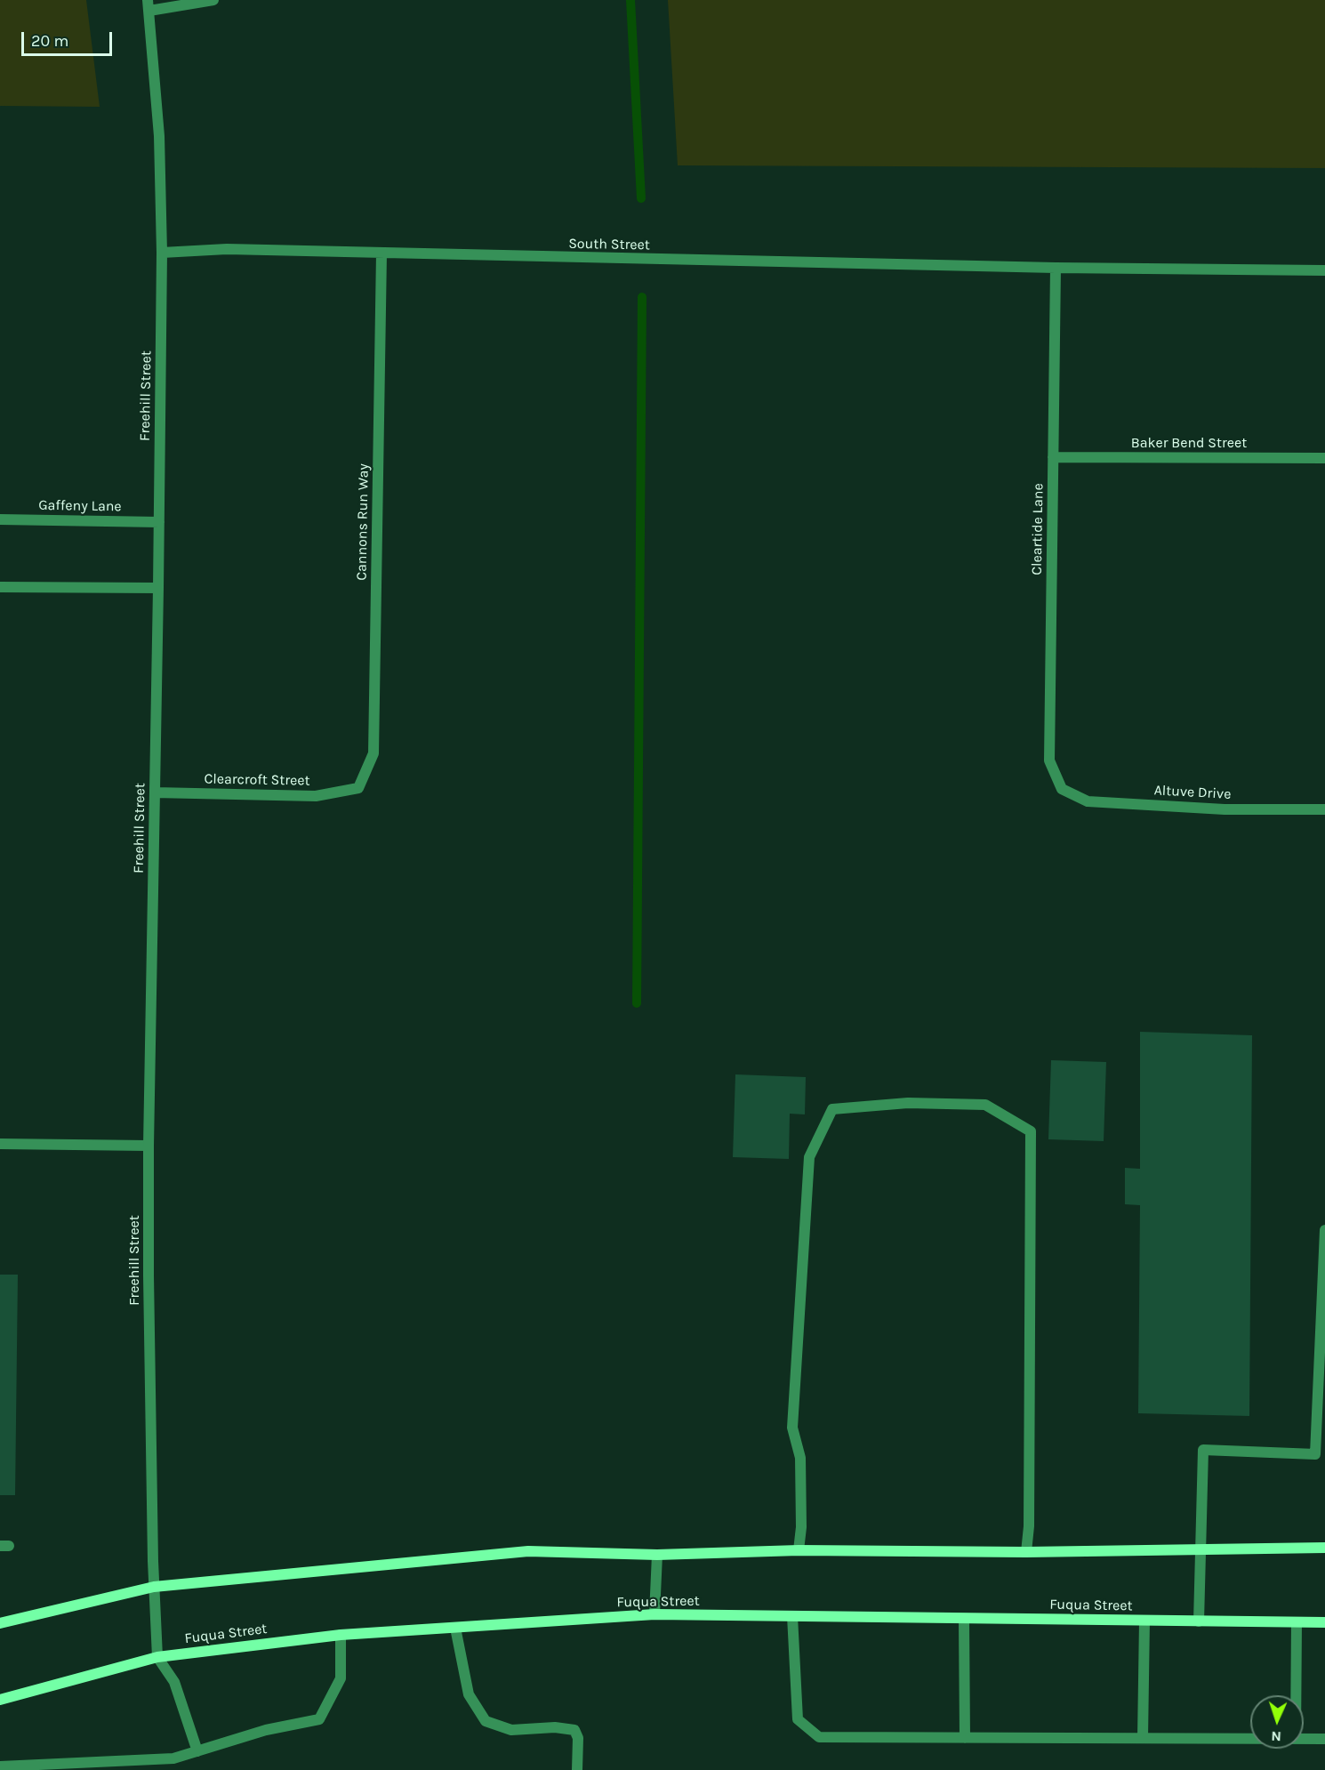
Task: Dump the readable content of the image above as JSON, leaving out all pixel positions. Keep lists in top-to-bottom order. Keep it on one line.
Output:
{"streets":{"main road":["Fuqua Street"],"street":["South Street","Freehill Street","Baker Bend Street","Gaffeny Lane","Cannons Run Way","Cleartide Lane","Clearcroft Street","Altuve Drive"]},"crossings":[["South Street","Freehill Street"],["South Street","Cannons Run Way"],["South Street","Cleartide Lane"],["Freehill Street","Gaffeny Lane"],["Freehill Street","Clearcroft Street"],["Freehill Street","Fuqua Street"],["Baker Bend Street","Cleartide Lane"],["Cannons Run Way","Clearcroft Street"],["Cleartide Lane","Altuve Drive"]],"scale_bar":"20 m","north":"bottom"}
